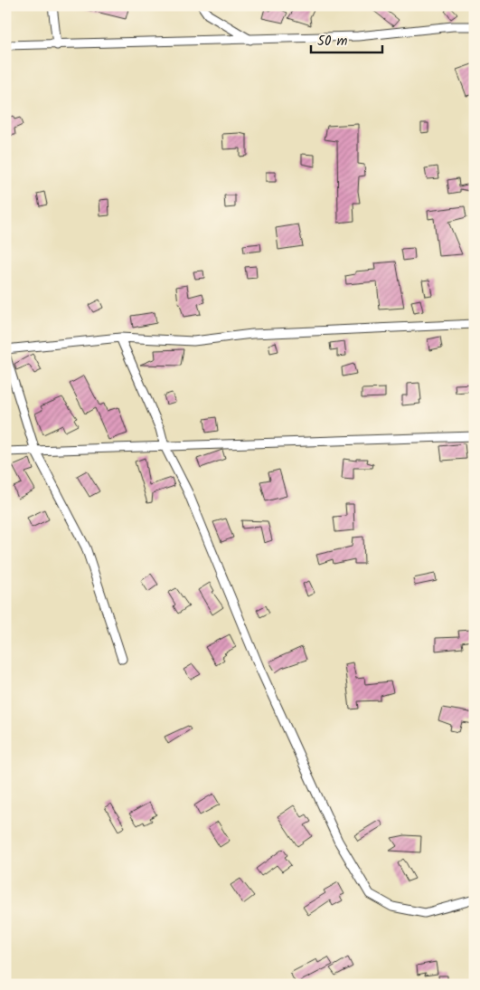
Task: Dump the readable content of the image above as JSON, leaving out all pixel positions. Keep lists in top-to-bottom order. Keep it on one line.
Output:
{"scale_bar":"50 m"}
